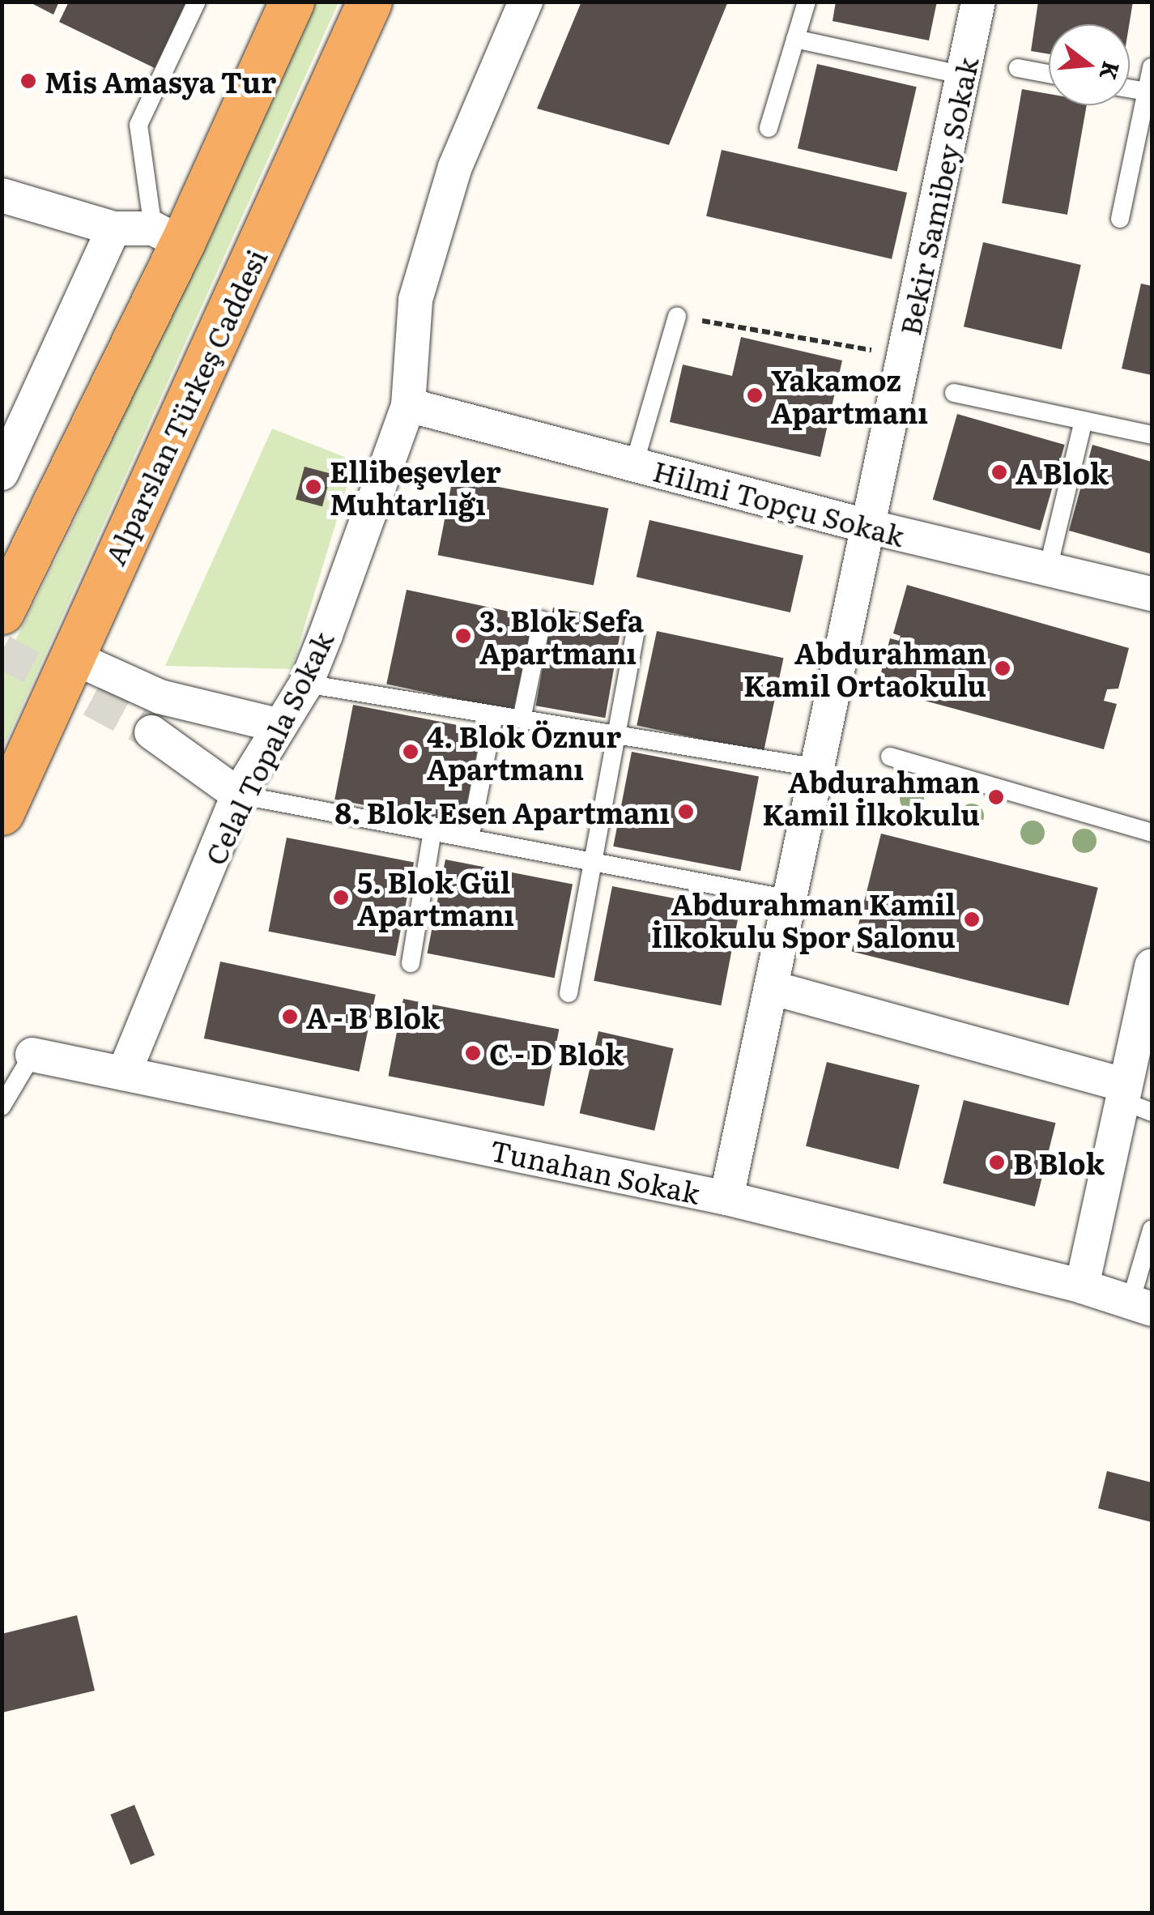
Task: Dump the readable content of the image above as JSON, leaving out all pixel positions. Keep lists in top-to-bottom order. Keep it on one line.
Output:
{"streets":{"highway":["Alparslan Türkeş Caddesi"],"street":["Bekir Samibey Sokak","Hilmi Topçu Sokak","Celal Topala Sokak","Tunahan Sokak"]},"crossings":[["Bekir Samibey Sokak","Hilmi Topçu Sokak"],["Bekir Samibey Sokak","Tunahan Sokak"],["Hilmi Topçu Sokak","Celal Topala Sokak"],["Celal Topala Sokak","Tunahan Sokak"]],"places":["Mis Amasya Tur","Yakamoz Apartmanı","A Blok","Ellibeşevler Muhtarlığı","3. Blok Sefa Apartmanı","Abdurahman Kamil Ortaokulu","4. Blok Öznur Apartmanı","Abdurahman Kamil İlkokulu","8. Blok Esen Apartmanı","5. Blok Gül Apartmanı","Abdurahman Kamil İlkokulu Spor Salonu","A - B Blok","C - D Blok","B Blok"],"north":"right"}
